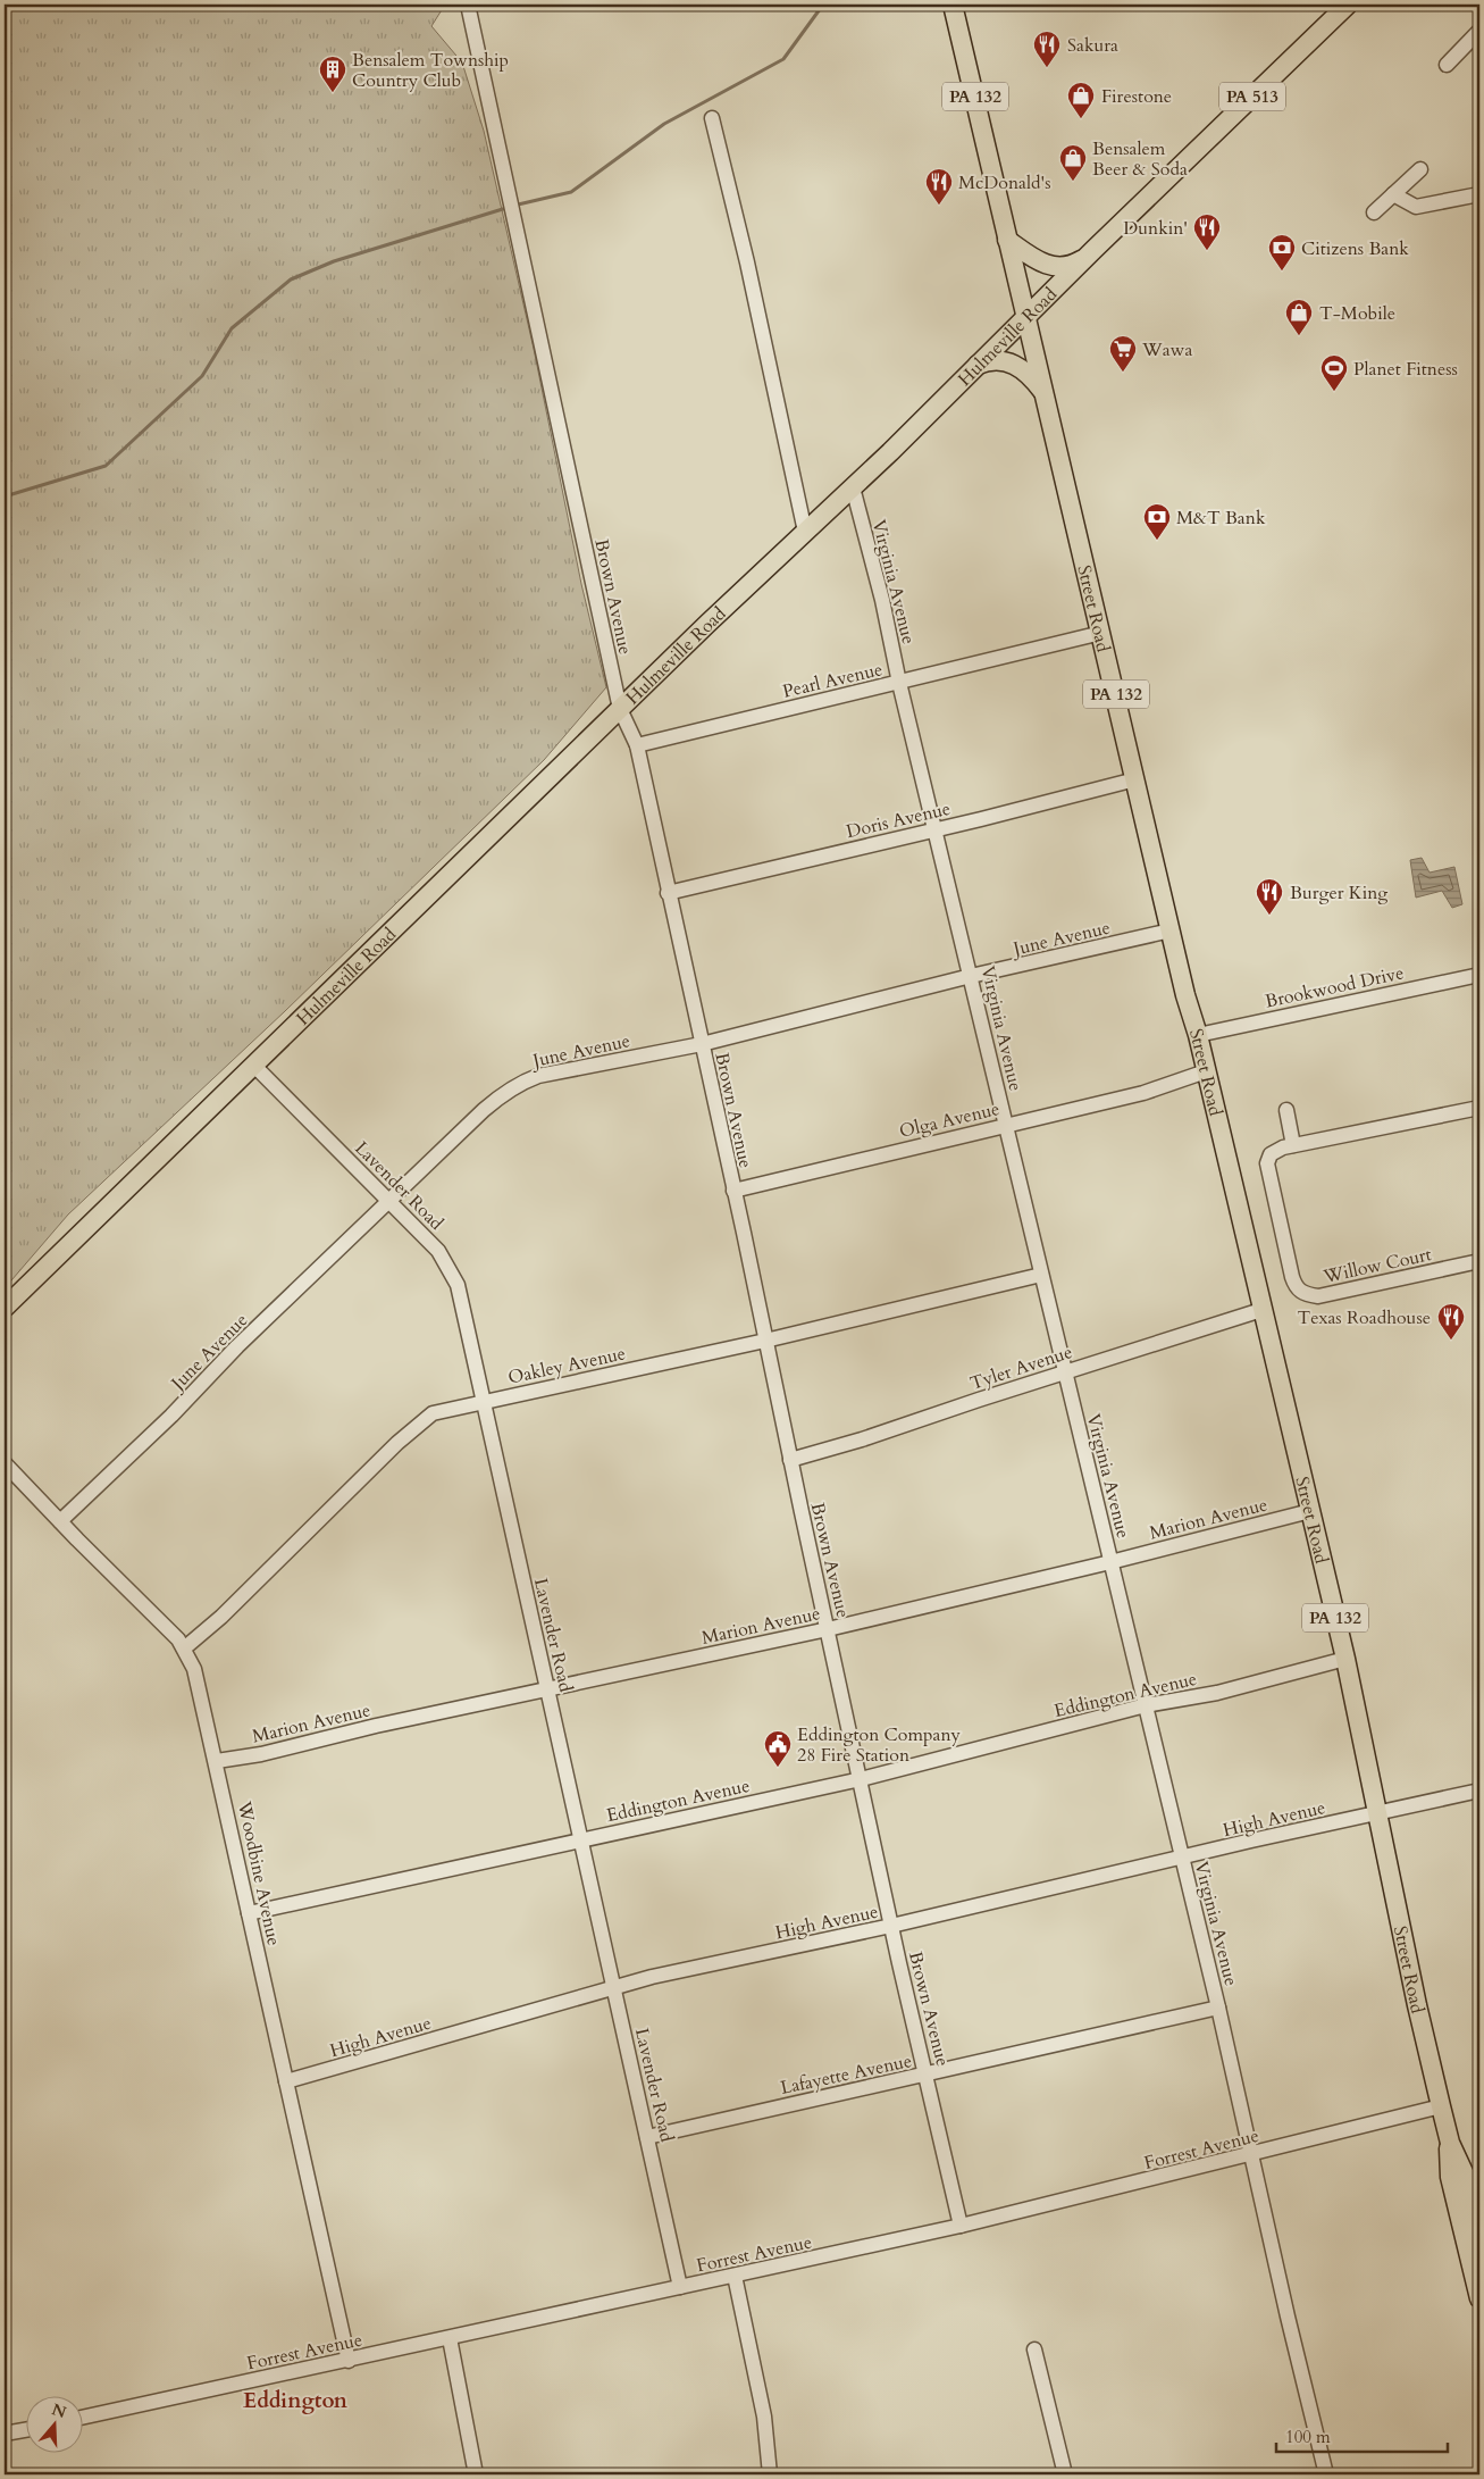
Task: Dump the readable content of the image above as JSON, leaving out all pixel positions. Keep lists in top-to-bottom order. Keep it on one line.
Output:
{"streets":{"main road":["PA 132","PA 513","Hulmeville Road","Street Road"],"street":["Virginia Avenue","Brown Avenue","Pearl Avenue","Doris Avenue","June Avenue","Brookwood Drive","Olga Avenue","Lavender Road","Willow Court","Oakley Avenue","Tyler Avenue","Marion Avenue","Eddington Avenue","High Avenue","Woodbine Avenue","Lafayette Avenue","Forrest Avenue"]},"crossings":[["Hulmeville Road","Virginia Avenue"],["Hulmeville Road","Brown Avenue"],["Hulmeville Road","Street Road"],["Hulmeville Road","Lavender Road"],["Virginia Avenue","Pearl Avenue"],["Virginia Avenue","Doris Avenue"],["Virginia Avenue","June Avenue"],["Virginia Avenue","Olga Avenue"],["Virginia Avenue","Oakley Avenue"],["Virginia Avenue","Tyler Avenue"],["Virginia Avenue","Marion Avenue"],["Virginia Avenue","Eddington Avenue"],["Virginia Avenue","High Avenue"],["Virginia Avenue","Lafayette Avenue"],["Virginia Avenue","Forrest Avenue"],["Brown Avenue","Pearl Avenue"],["Brown Avenue","Doris Avenue"],["Brown Avenue","June Avenue"],["Brown Avenue","Olga Avenue"],["Brown Avenue","Oakley Avenue"],["Brown Avenue","Tyler Avenue"],["Brown Avenue","Marion Avenue"],["Brown Avenue","Eddington Avenue"],["Brown Avenue","High Avenue"],["Brown Avenue","Lafayette Avenue"],["Brown Avenue","Forrest Avenue"],["Street Road","Pearl Avenue"],["Street Road","Doris Avenue"],["Street Road","June Avenue"],["Street Road","Brookwood Drive"],["Street Road","Olga Avenue"],["Street Road","Tyler Avenue"],["Street Road","Marion Avenue"],["Street Road","Eddington Avenue"],["Street Road","High Avenue"],["Street Road","Forrest Avenue"],["June Avenue","Lavender Road"],["June Avenue","Woodbine Avenue"],["Lavender Road","Oakley Avenue"],["Lavender Road","Marion Avenue"],["Lavender Road","Eddington Avenue"],["Lavender Road","High Avenue"],["Lavender Road","Lafayette Avenue"],["Lavender Road","Forrest Avenue"],["Oakley Avenue","Woodbine Avenue"],["Marion Avenue","Woodbine Avenue"],["Eddington Avenue","Woodbine Avenue"],["High Avenue","Woodbine Avenue"],["Woodbine Avenue","Forrest Avenue"]],"districts":["Eddington"],"places":{"restaurant":["Sakura","McDonald's","Dunkin'","Burger King","Texas Roadhouse"],"building":["Bensalem Township Country Club"],"shop":["Firestone","Bensalem Beer & Soda","T-Mobile"],"bank":["Citizens Bank","M&T Bank"],"supermarket":["Wawa"],"sports":["Planet Fitness"],"public building":["Eddington Company 28 Fire Station"]},"scale_bar":"100 m","north":"top"}
